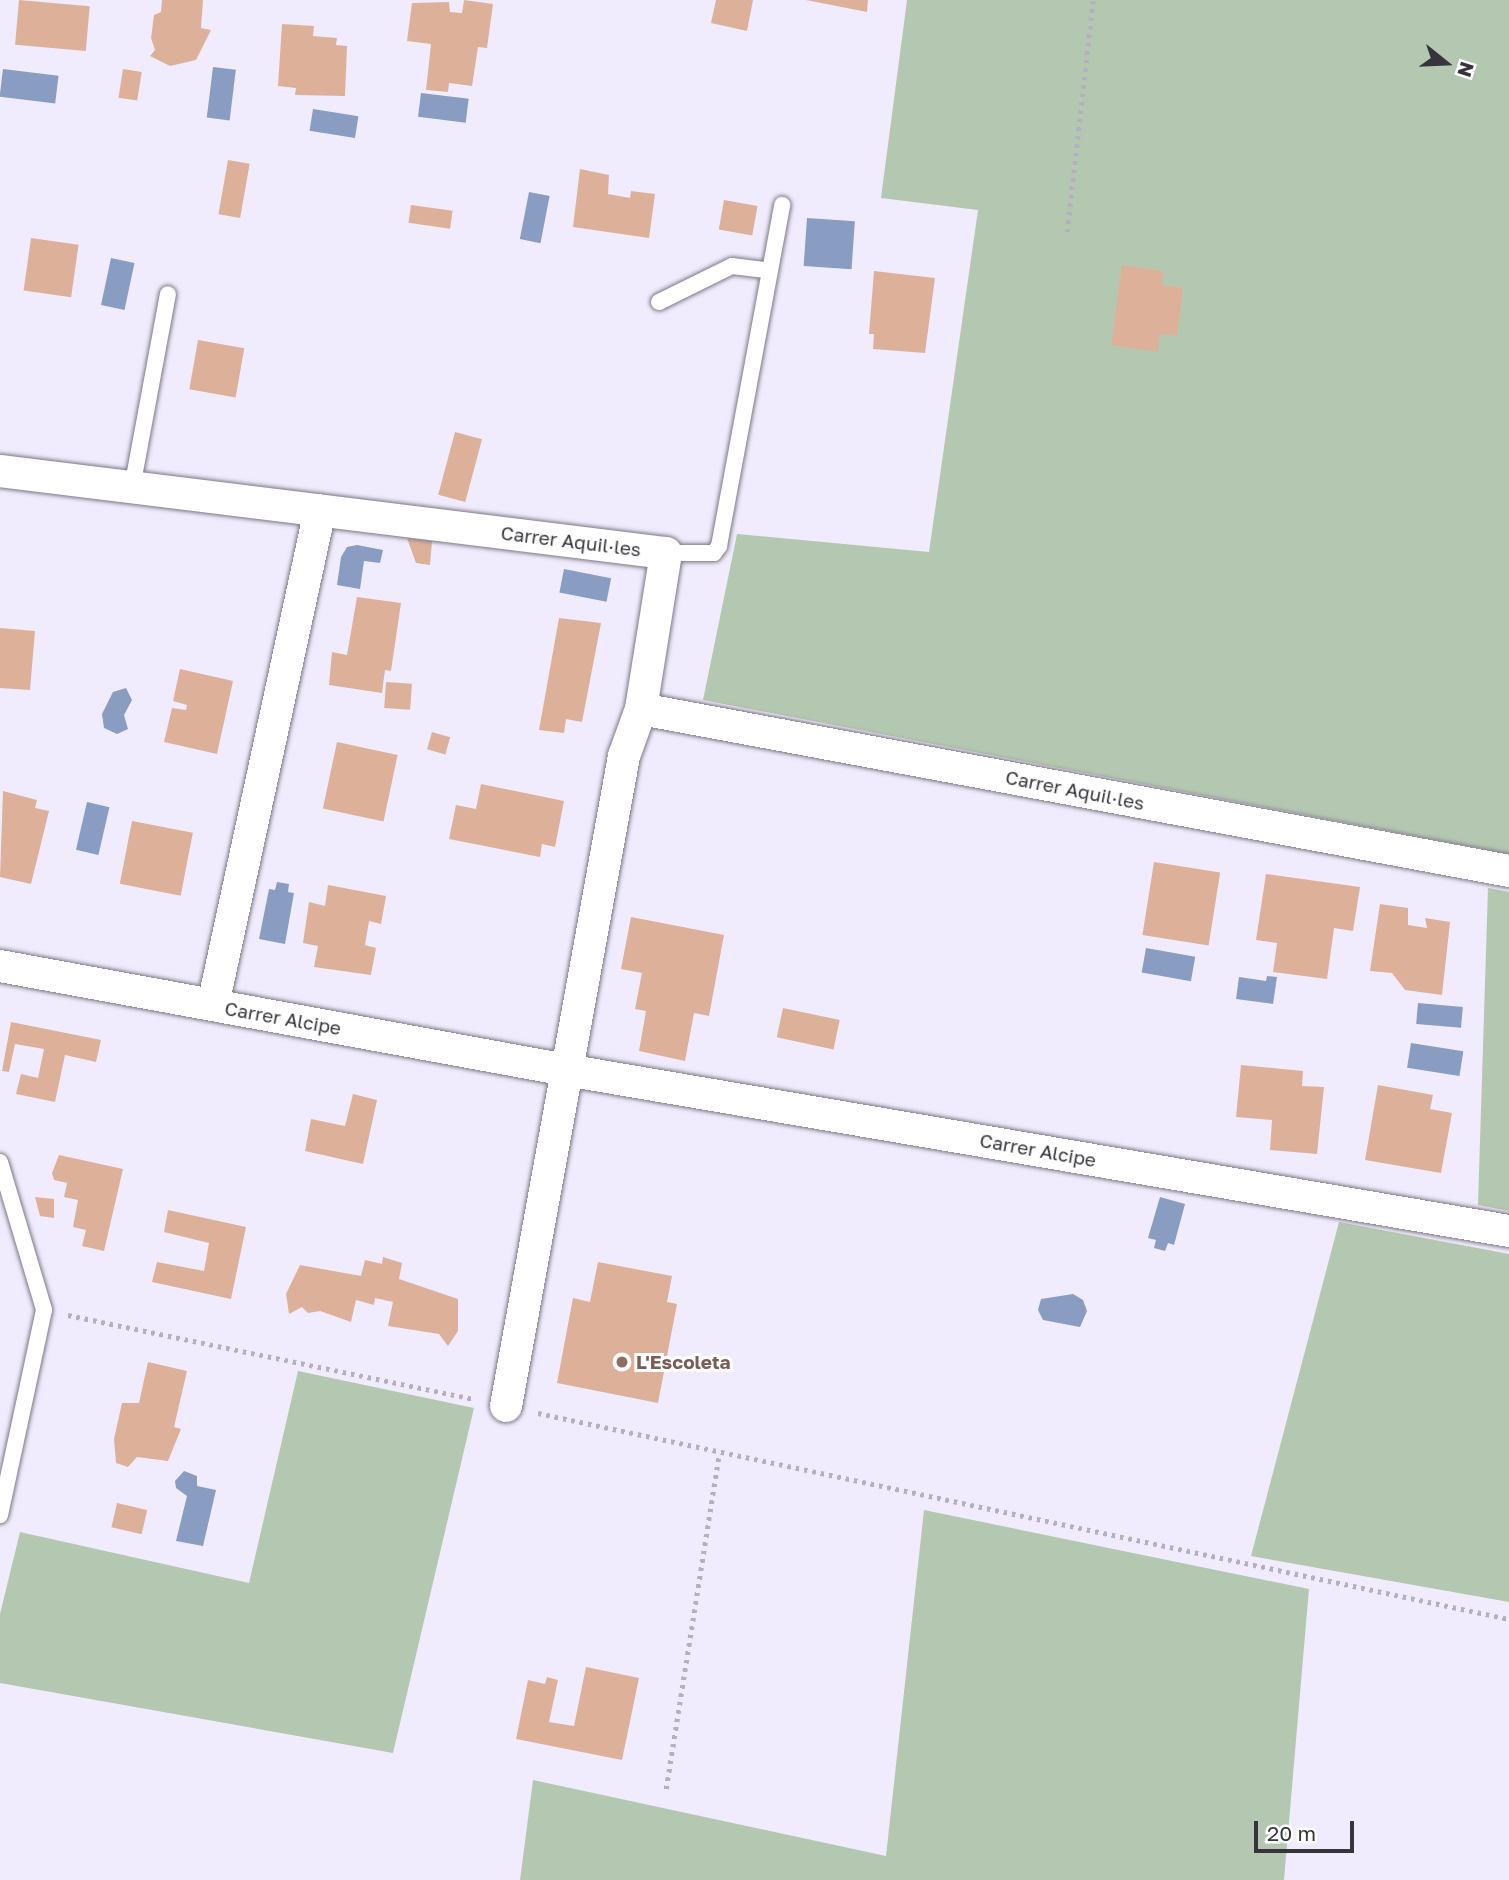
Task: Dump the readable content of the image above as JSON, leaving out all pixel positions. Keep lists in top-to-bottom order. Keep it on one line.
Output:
{"streets":{"street":["Carrer Aquil·les","Carrer Alcipe"]},"crossings":[["Carrer Aquil·les","Carrer Alcipe"]],"places":["L'Escoleta"],"scale_bar":"20 m","north":"right"}
